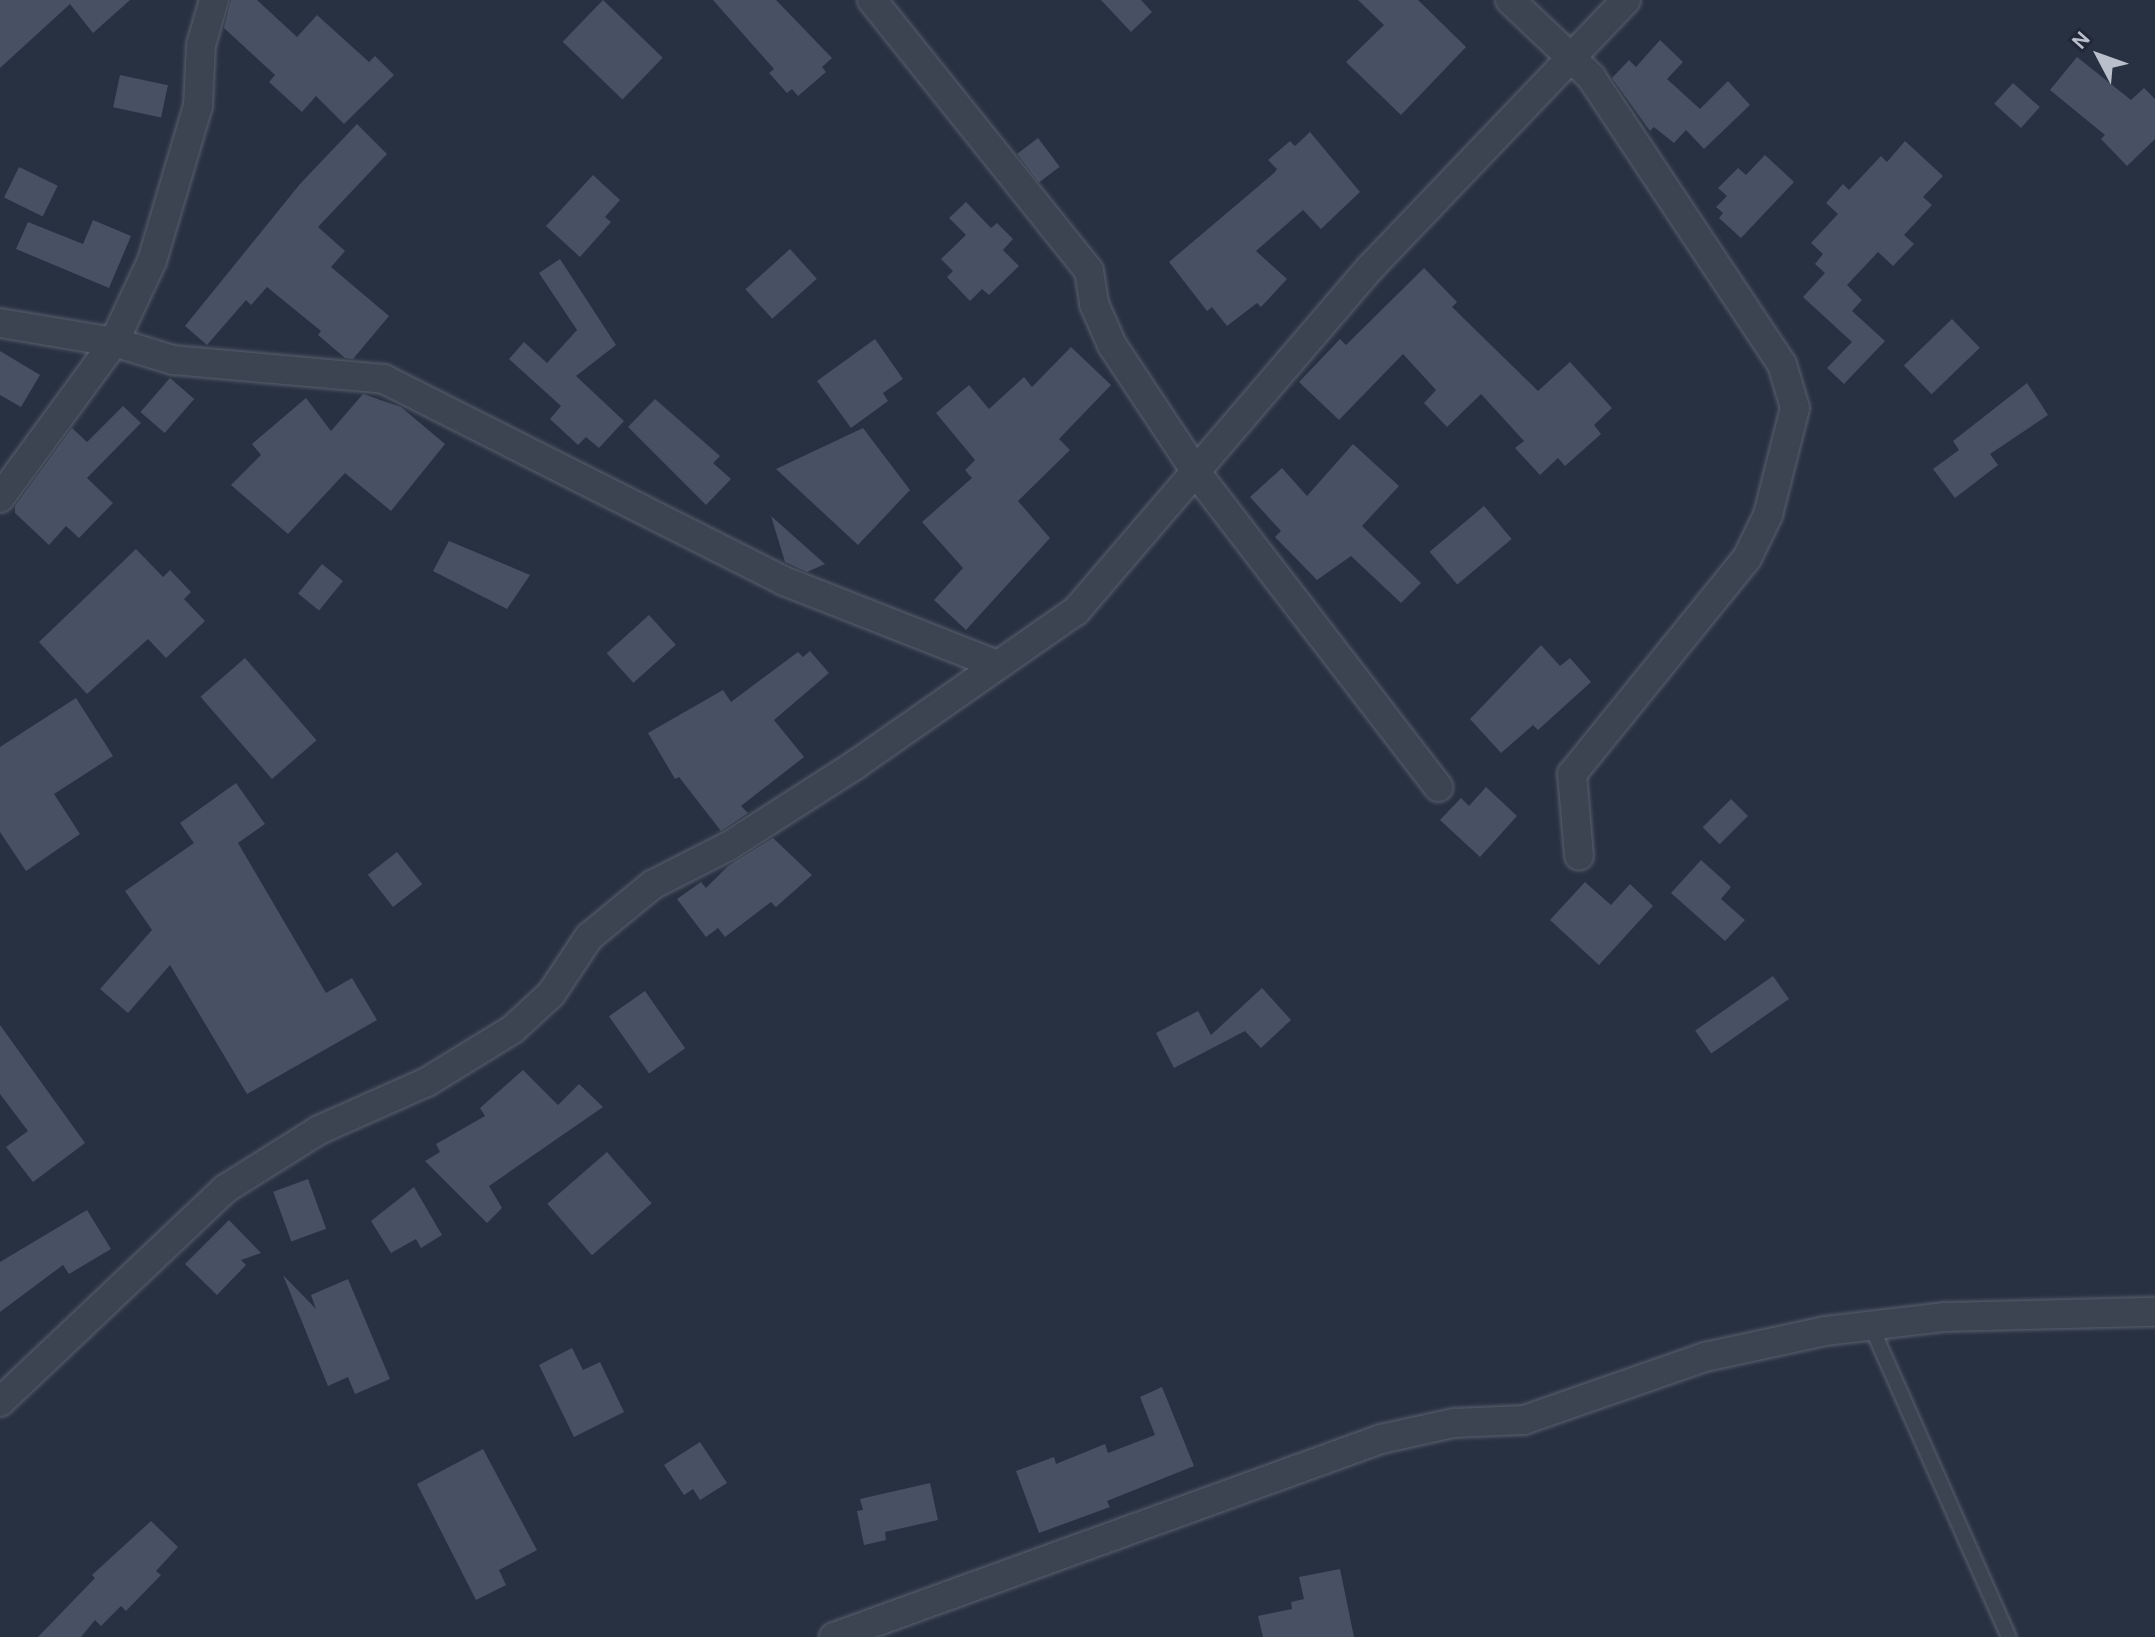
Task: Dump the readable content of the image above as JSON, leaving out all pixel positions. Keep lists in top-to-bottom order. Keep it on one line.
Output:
{"north":"top left"}
